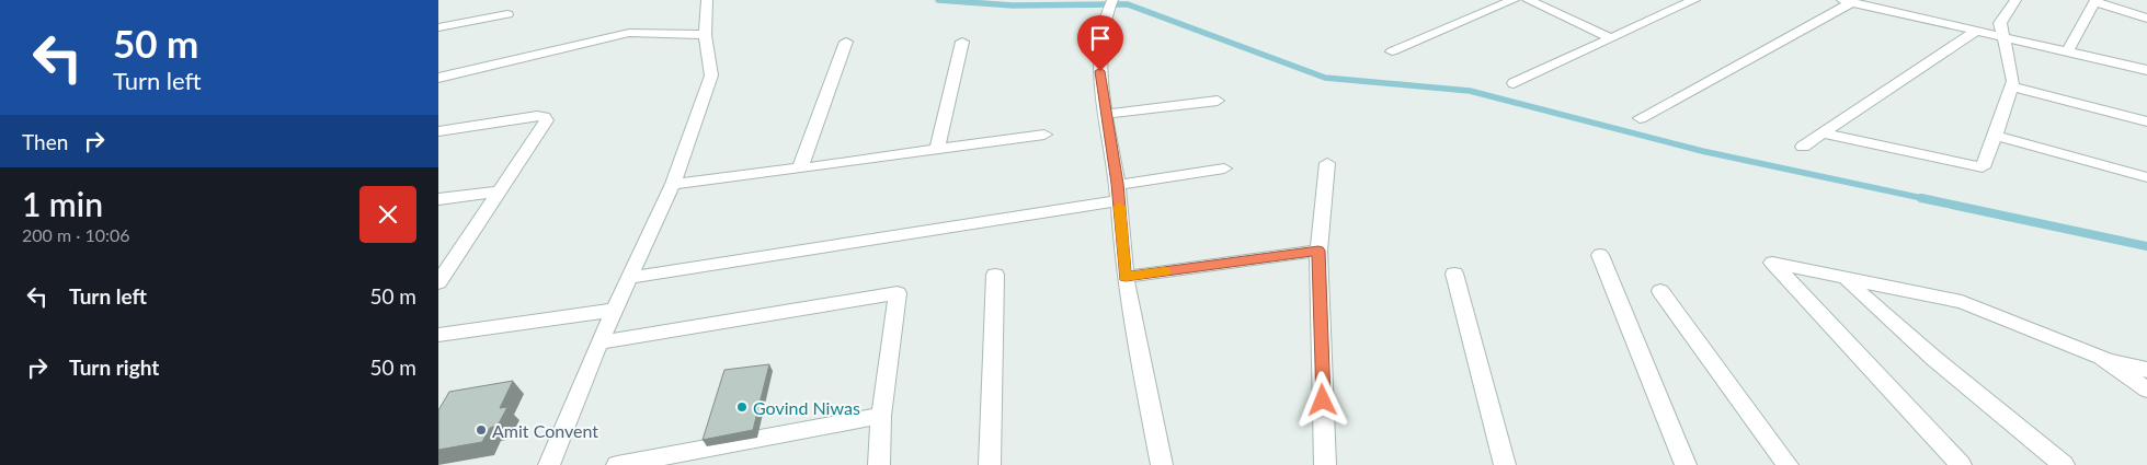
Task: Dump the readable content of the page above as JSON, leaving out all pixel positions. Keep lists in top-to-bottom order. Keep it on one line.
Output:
{"places":["Govind Niwas","Amit Convent"],"page":{"turn":["50 m","Turn left"],"then":"Then","heading":["1 min","200 m · 10:06"],"list":[{"name":"Turn left","value":"50 m"},{"name":"Turn right","value":"50 m"}]}}
